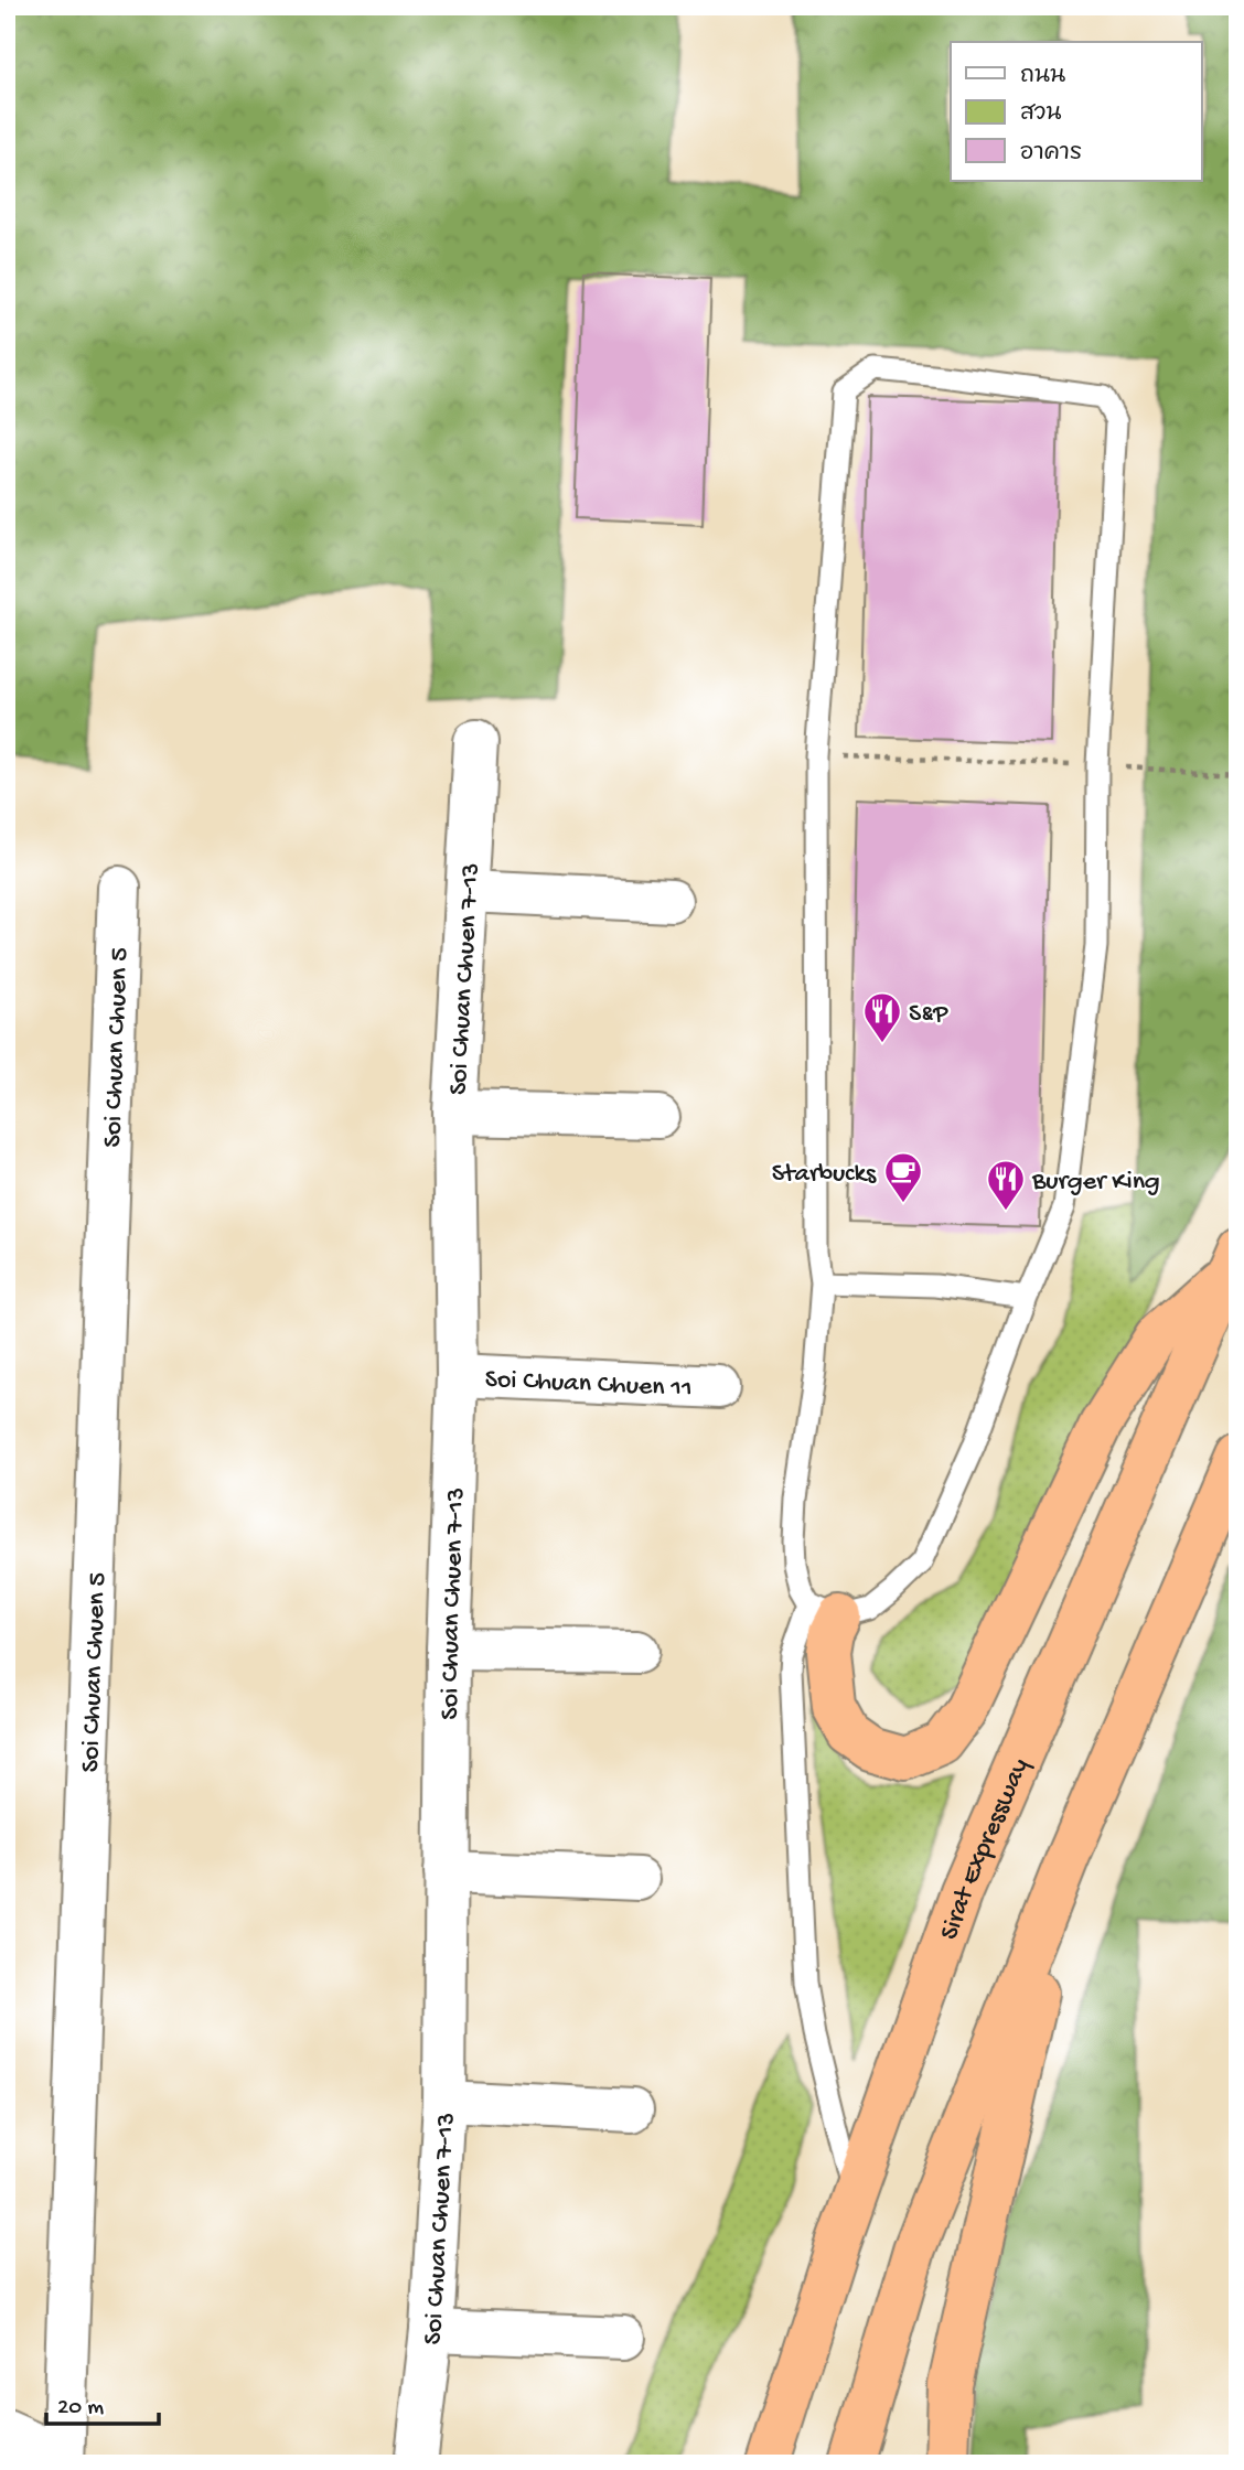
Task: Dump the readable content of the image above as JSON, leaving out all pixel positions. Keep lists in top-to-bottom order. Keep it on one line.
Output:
{"streets":{"highway":["Sirat Expressway"],"street":["Soi Chuan Chuen 7-13","Soi Chuan Chuen 5","Soi Chuan Chuen 11"]},"crossings":[["Soi Chuan Chuen 7-13","Soi Chuan Chuen 11"]],"places":{"restaurant":["S&P","Burger King"],"cafe":["Starbucks"]},"legend":["ถนน","สวน","อาคาร"],"scale_bar":"20 m"}
